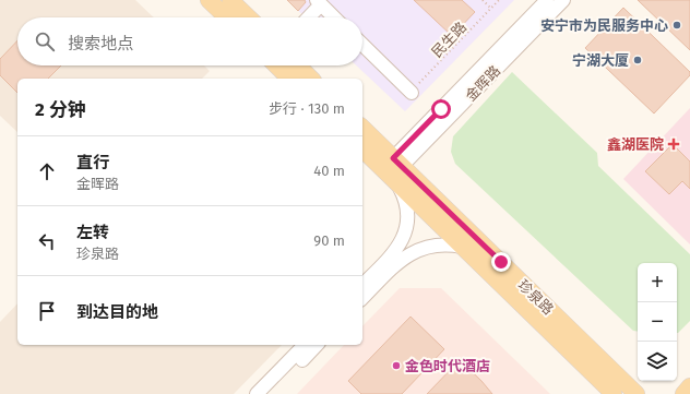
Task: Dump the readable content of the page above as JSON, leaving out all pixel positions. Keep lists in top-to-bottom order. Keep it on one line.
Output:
{"streets":{"main road":["珍泉路"],"street":["金晖路"],"path":["民生路"]},"crossings":[["金晖路","珍泉路"]],"places":{"other":["安宁市为民服务中心","宁湖大厦","金色时代酒店"],"health":["鑫湖医院"]},"page":{"search":"搜索地点","heading":["2 分钟","步行 · 130 m"],"list":[["直行","金晖路","40 m"],["左转","珍泉路","90 m"],"到达目的地"],"map_buttons":["+","−"]}}
